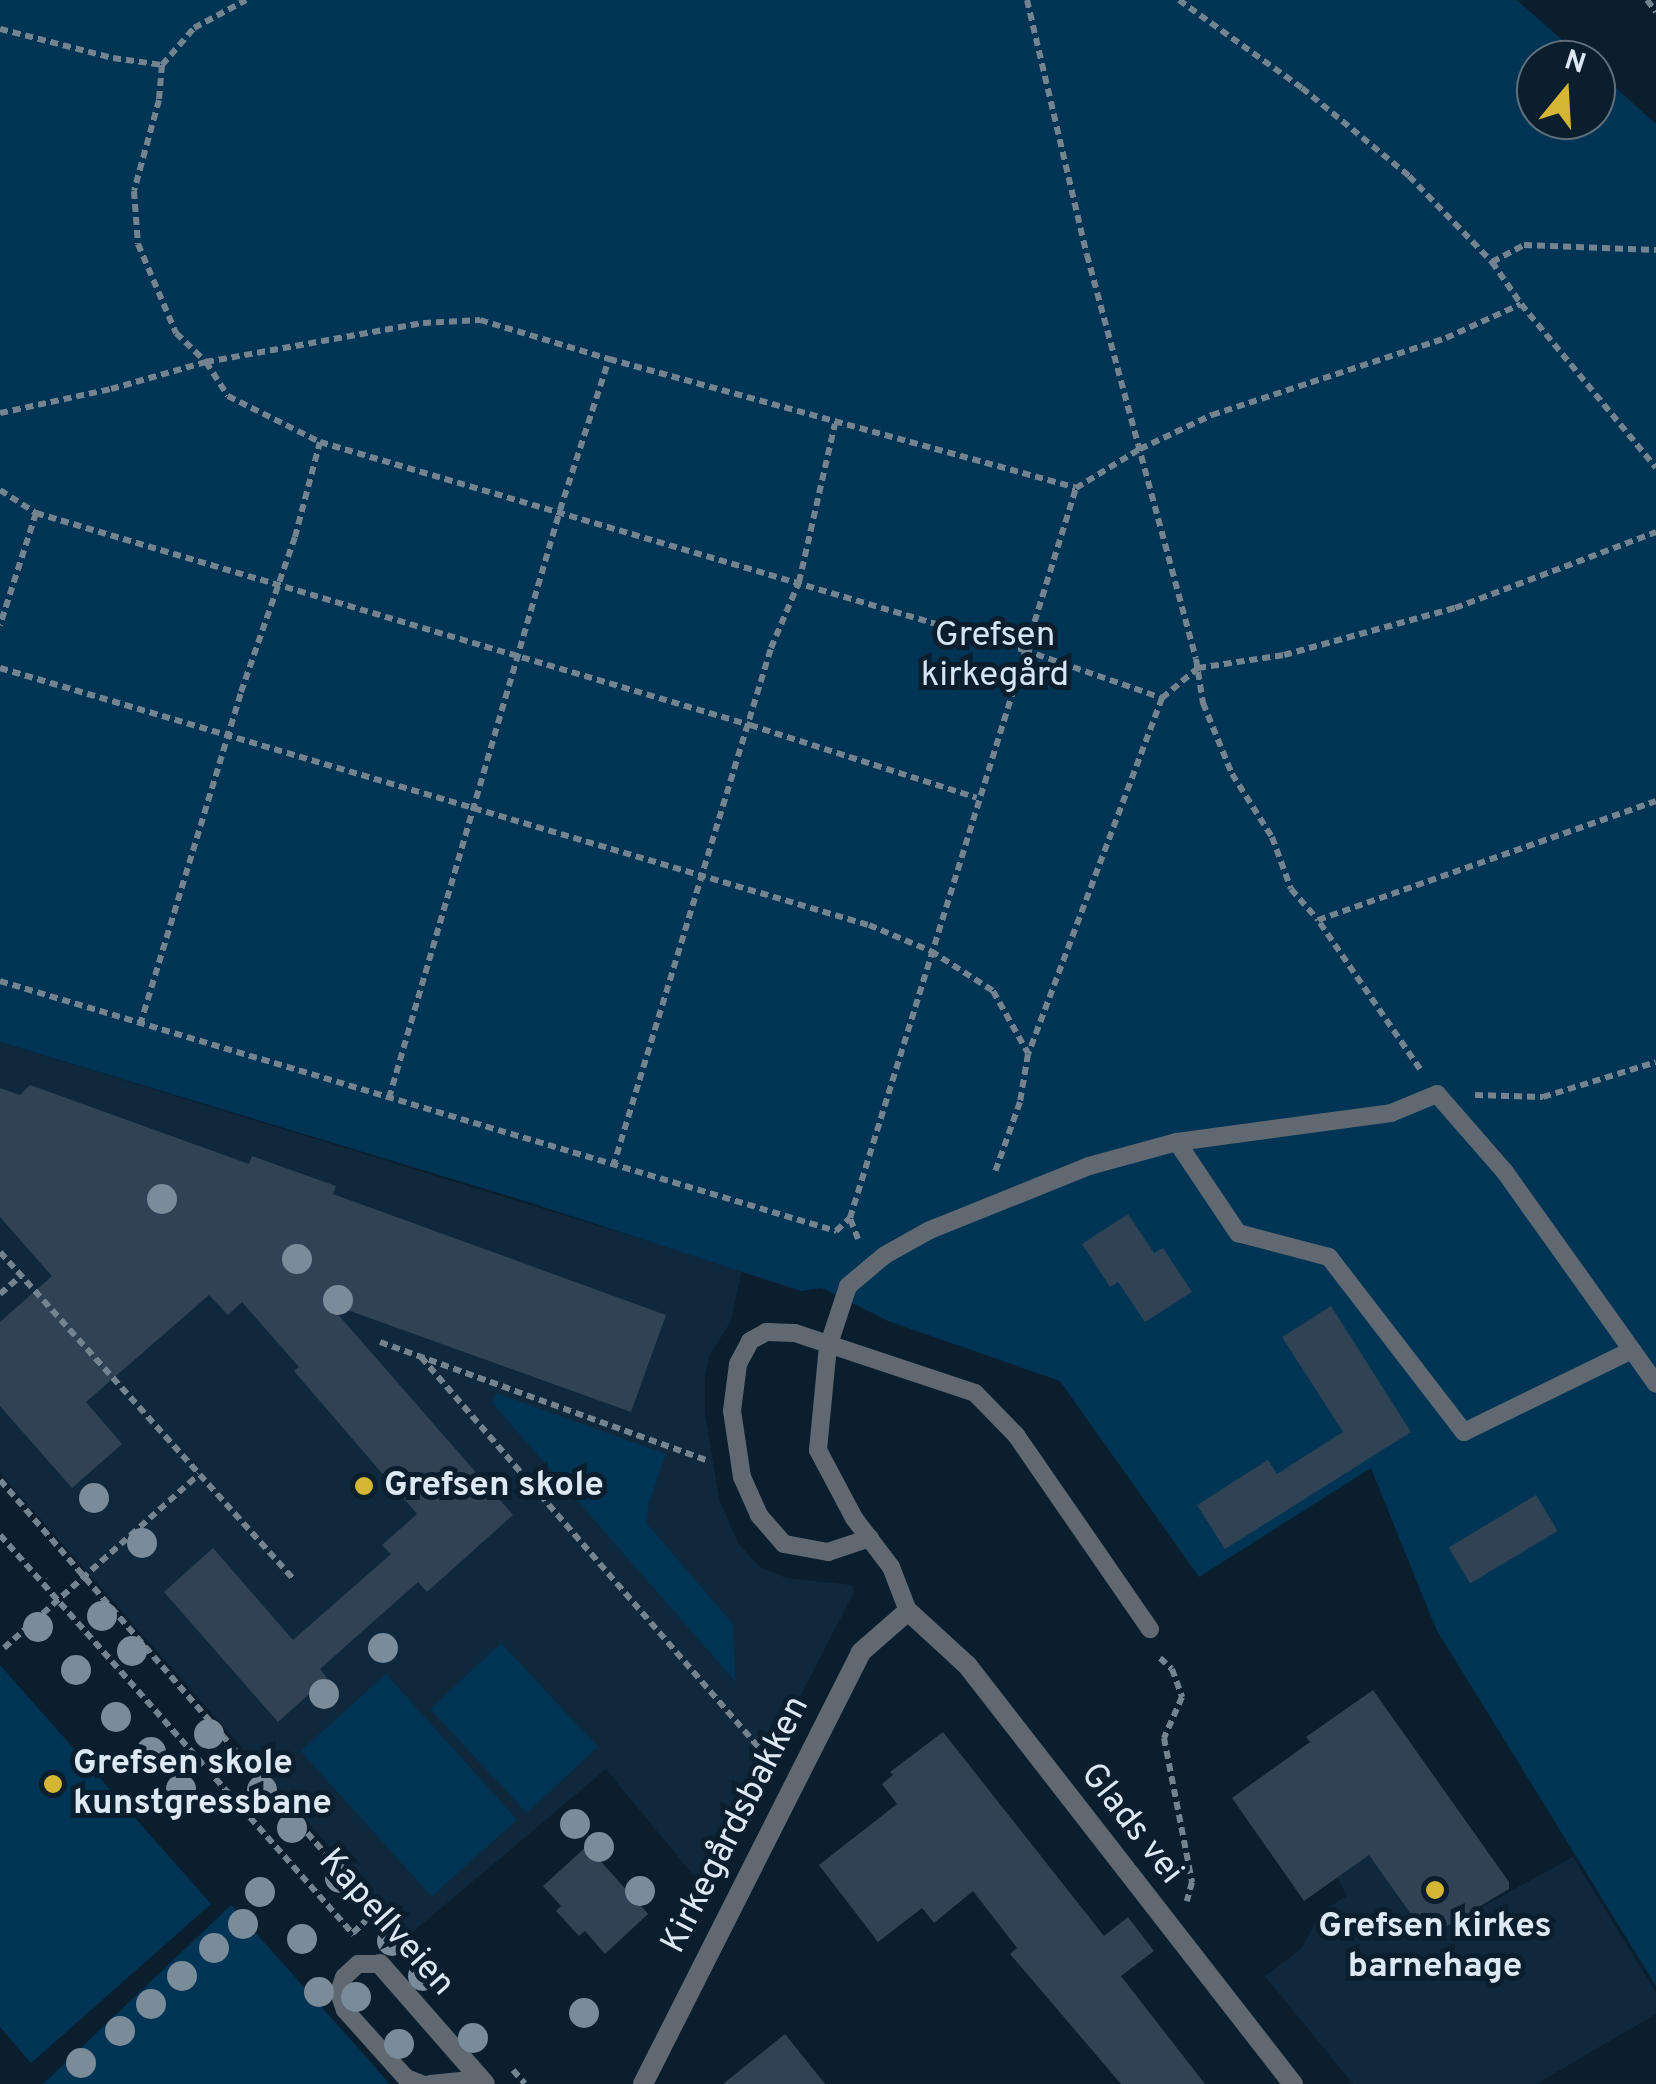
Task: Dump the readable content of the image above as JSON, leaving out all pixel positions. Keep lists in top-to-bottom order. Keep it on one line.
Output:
{"streets":{"street":["Glads vei","Kirkegårdsbakken","Kapellveien"]},"crossings":[["Glads vei","Kirkegårdsbakken"]],"parks":["Grefsen kirkegård"],"places":["Grefsen skole","Grefsen skole kunstgressbane","Grefsen kirkes barnehage"],"north":"top"}
